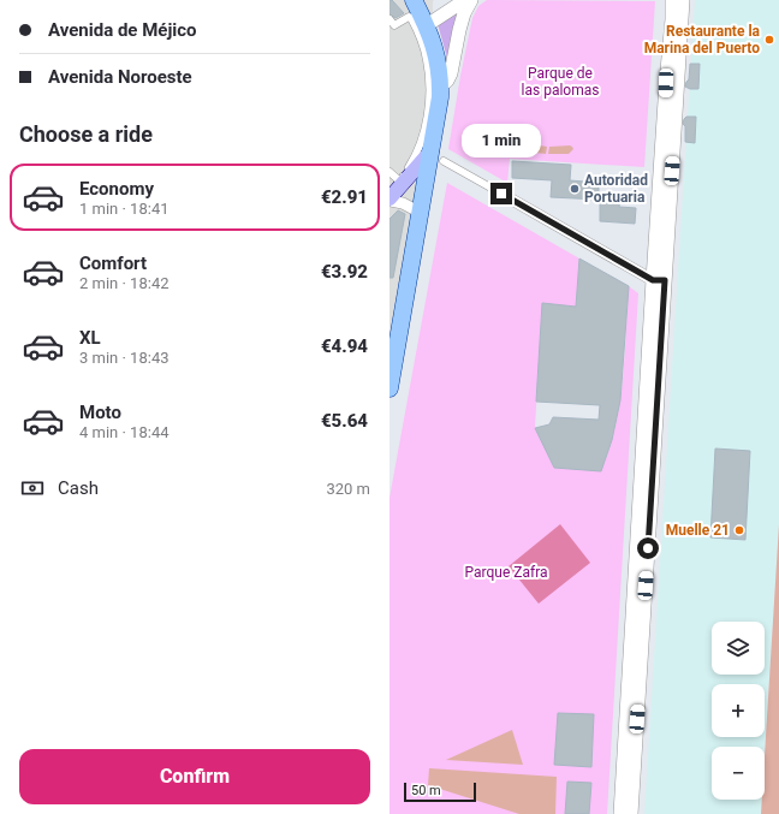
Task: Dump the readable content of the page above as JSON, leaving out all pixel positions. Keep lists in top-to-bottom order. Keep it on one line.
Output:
{"parks":["Parque de las palomas","Parque Zafra"],"places":["Restaurante la Marina del Puerto","Autoridad Portuaria","Muelle 21"],"scale_bar":"50 m","page":{"banner":["Avenida de Méjico","Avenida Noroeste"],"heading":"Choose a ride","bubble":"1 min","list":[{"name":"Economy","note":"1 min · 18:41","value":"€2.91"},{"name":"Comfort","note":"2 min · 18:42","value":"€3.92"},{"name":"XL","note":"3 min · 18:43","value":"€4.94"},{"name":"Moto","note":"4 min · 18:44","value":"€5.64"}],"pay":["Cash","320 m"],"map_buttons":["+","−"],"buttons":"Confirm","scale":"50 m"}}
